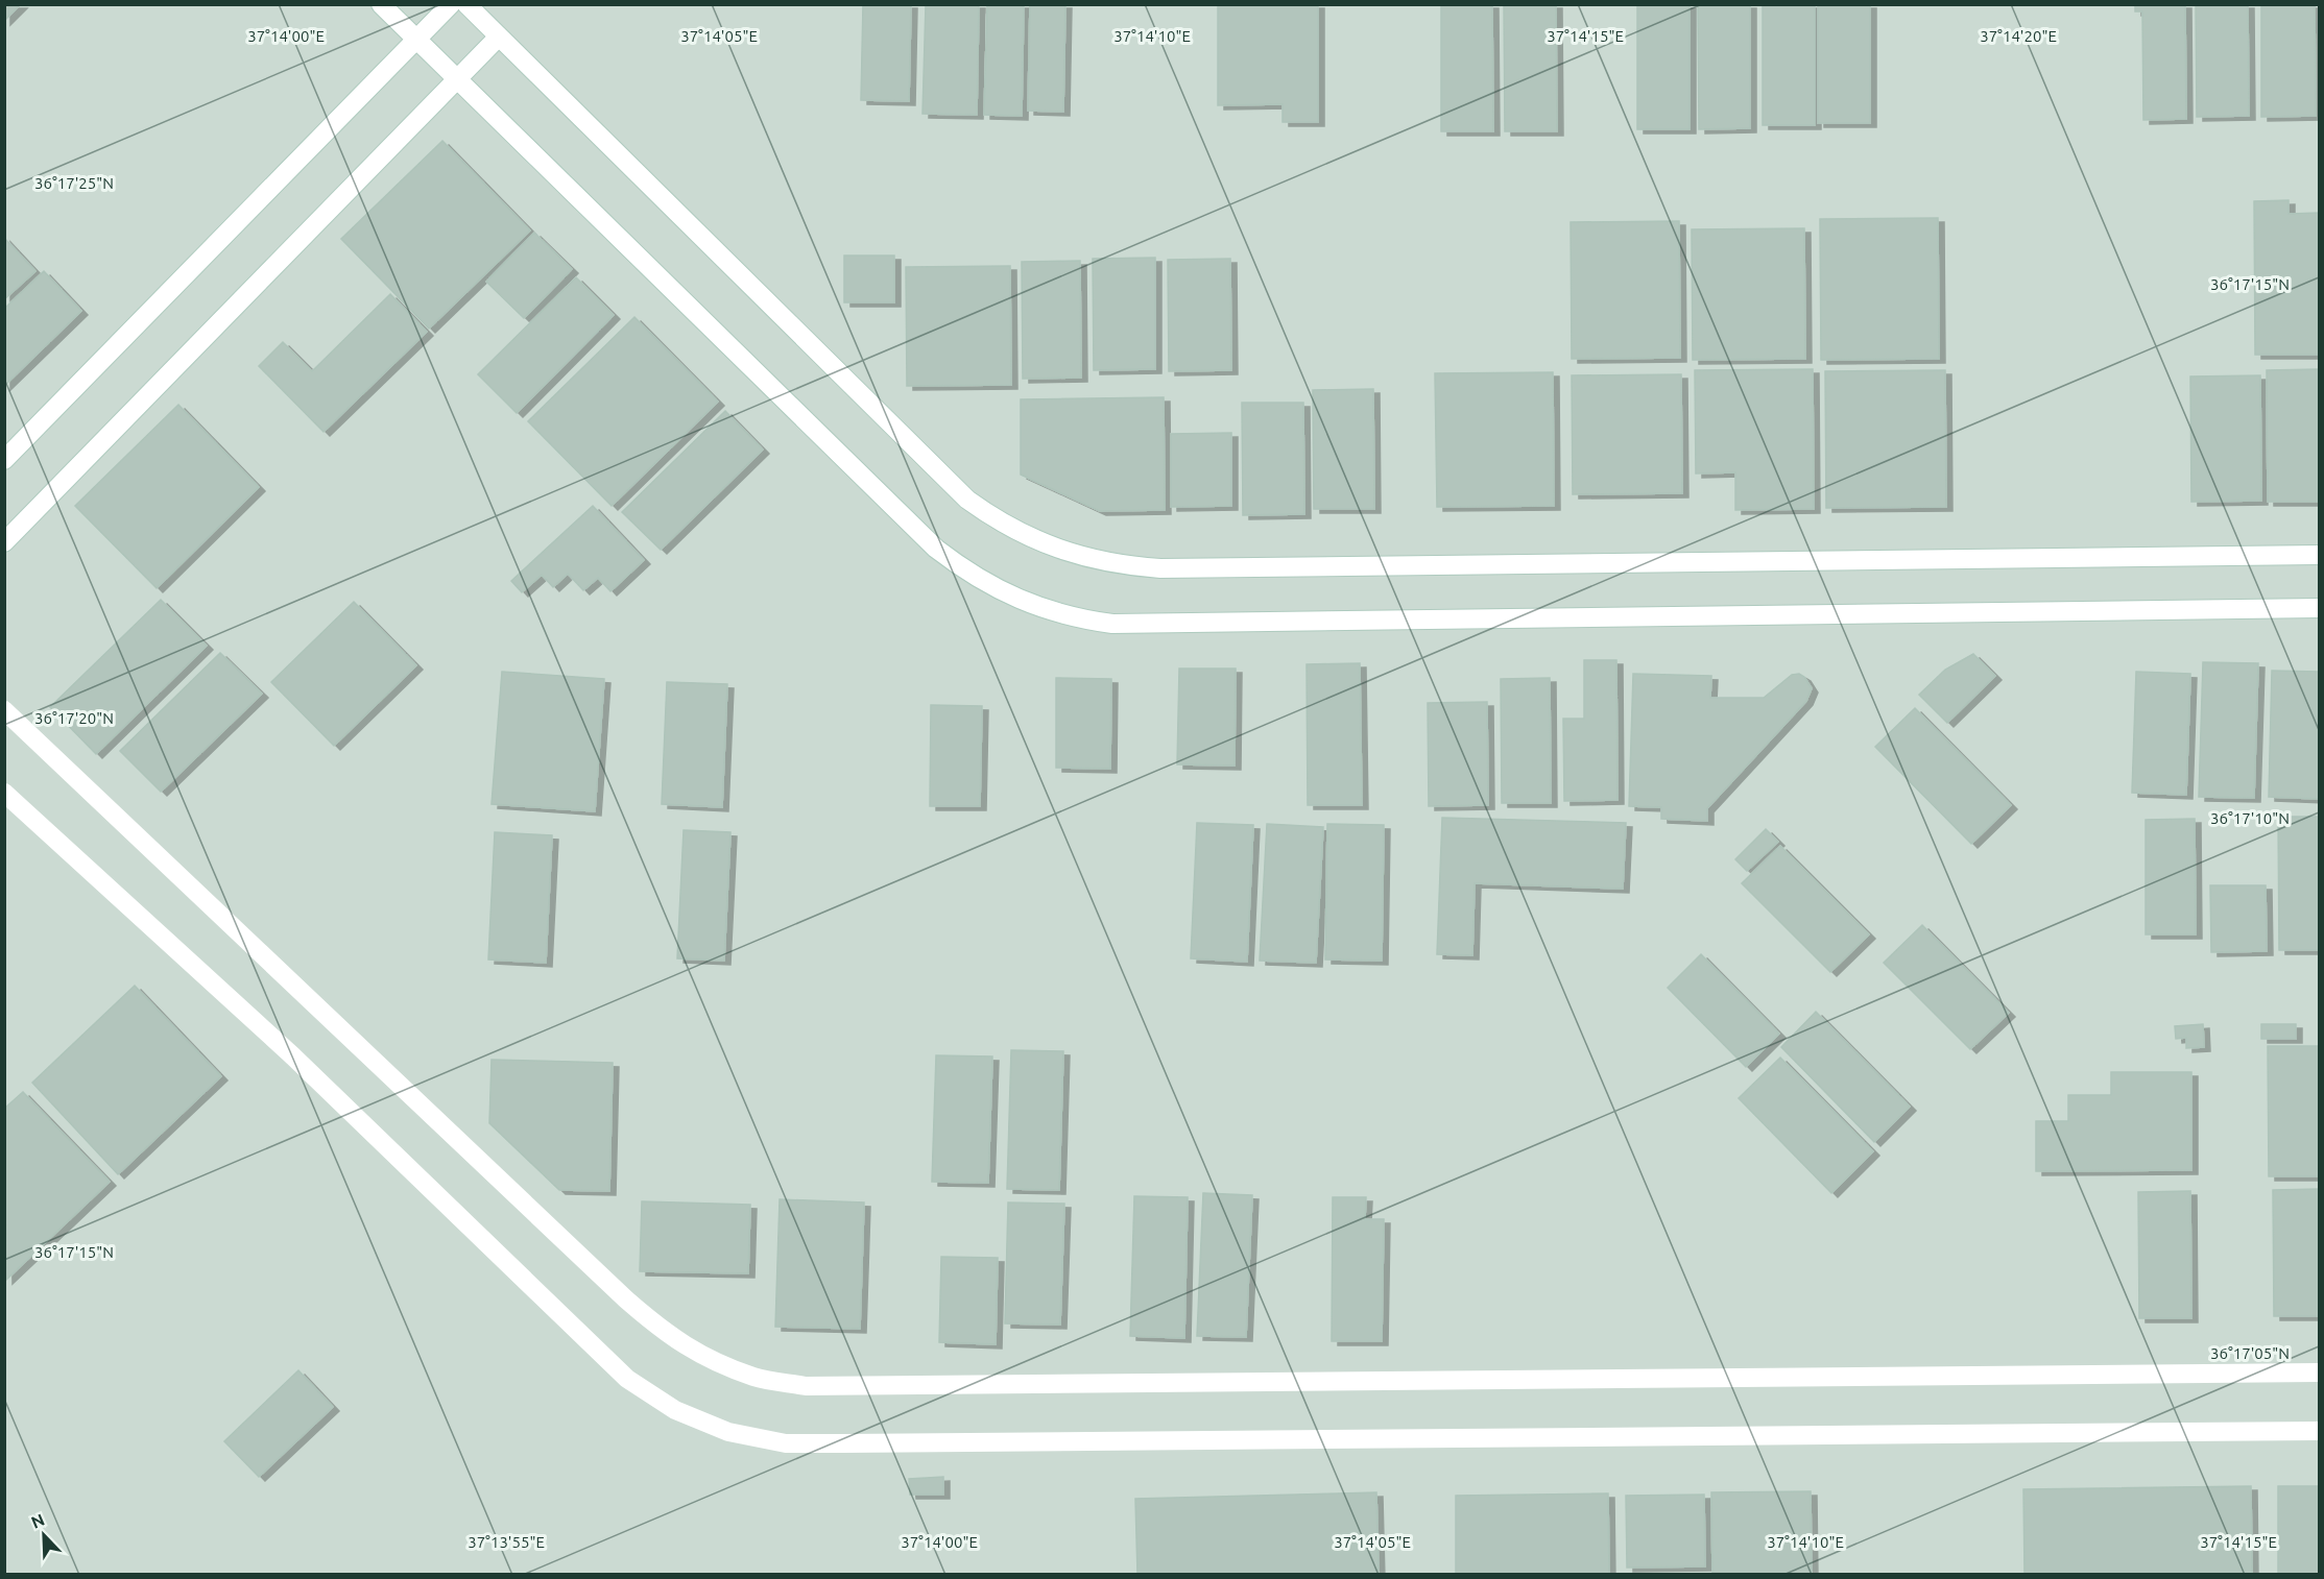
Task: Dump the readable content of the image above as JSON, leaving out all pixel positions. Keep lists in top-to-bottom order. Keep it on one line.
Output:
{"north":"top left","coordinates":["37°14'00\"E","37°14'05\"E","37°14'10\"E","37°14'15\"E","37°14'20\"E","36°17'25\"N","36°17'15\"N","36°17'20\"N","36°17'10\"N","36°17'05\"N","37°13'55\"E"]}
